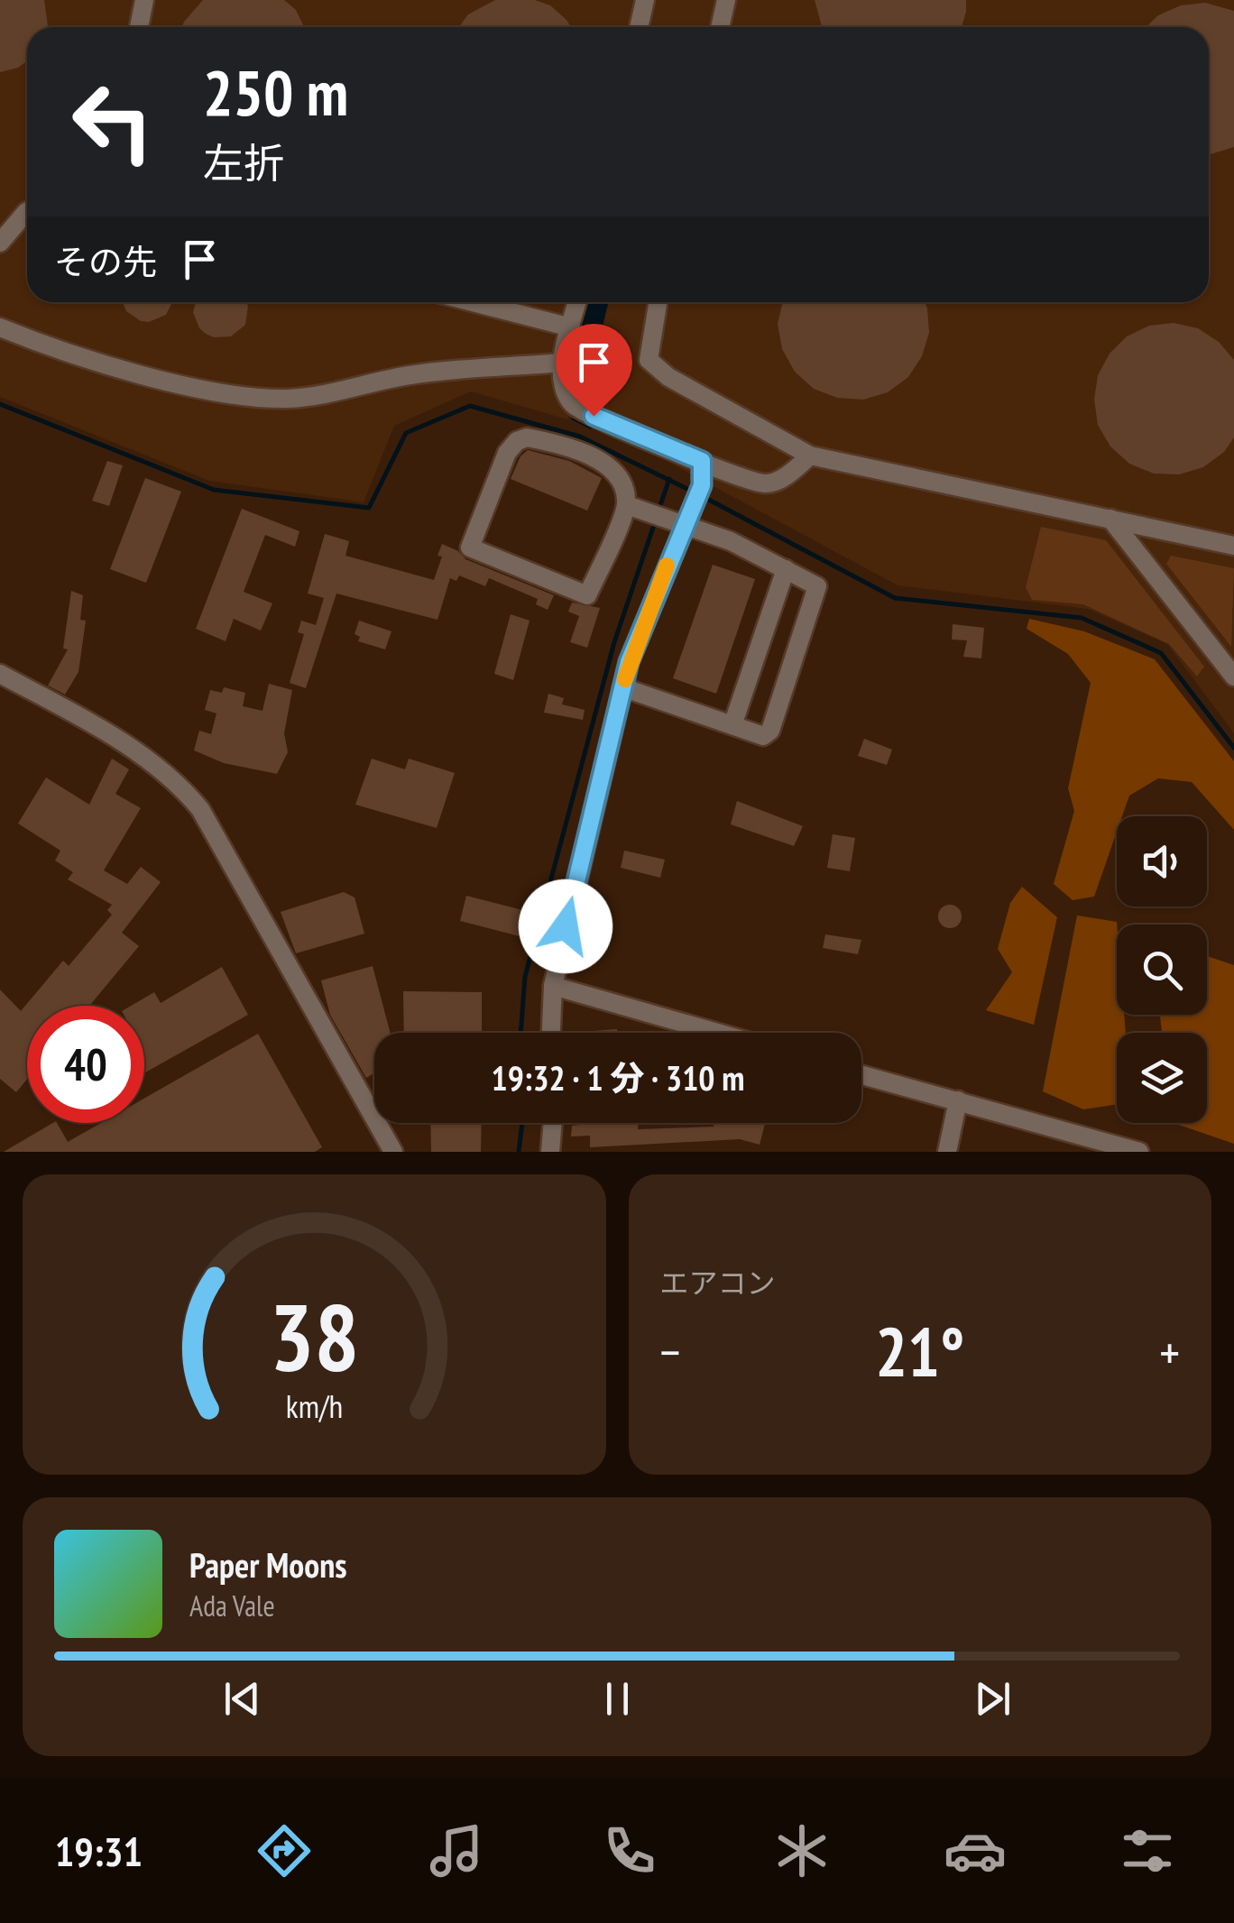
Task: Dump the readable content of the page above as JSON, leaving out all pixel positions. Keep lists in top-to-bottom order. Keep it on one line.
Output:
{"page":{"turn":["250 m","左折"],"then":"その先","limit":"40","trip":"19:32 · 1 分 · 310 m","tile":"エアコン","heat":["−","21°","+"],"song":["Paper Moons","Ada Vale"],"tabs":"19:31","gauge":["38","km/h"]}}
